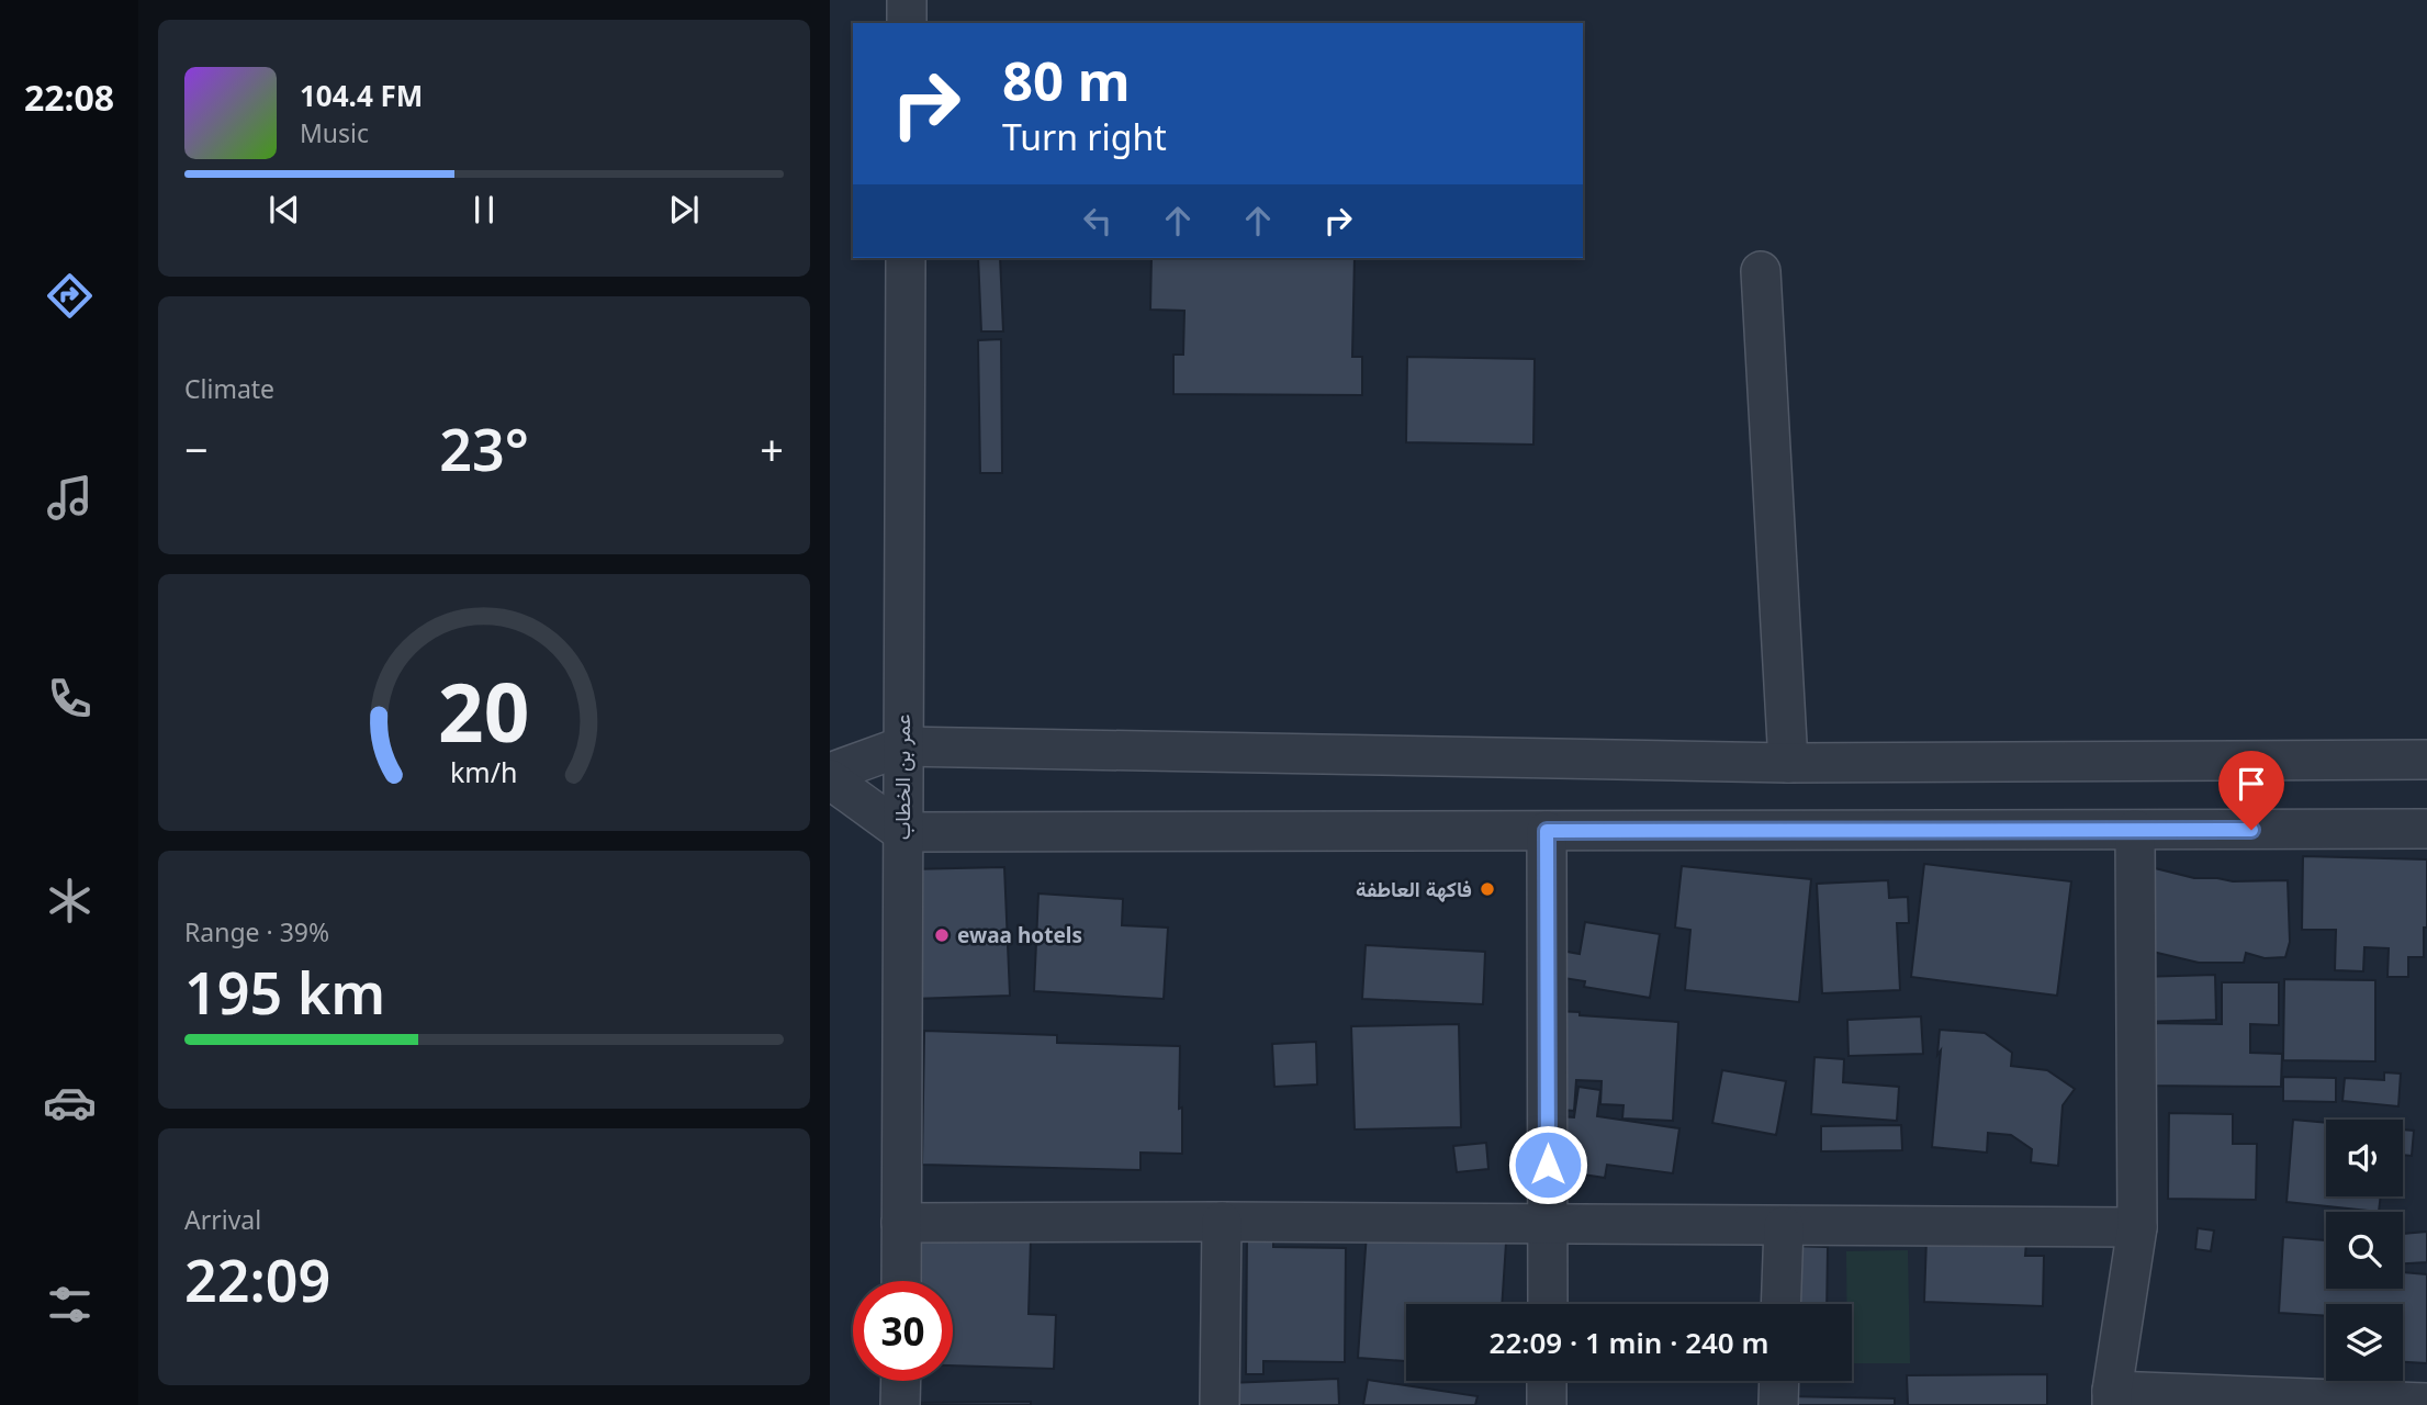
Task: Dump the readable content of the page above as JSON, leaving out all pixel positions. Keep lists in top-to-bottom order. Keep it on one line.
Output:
{"streets":{"street":["عمر بن الخطاب"]},"places":["فاكهة العاطفة","ewaa hotels"],"page":{"tabs":"22:08","turn":["80 m","Turn right"],"song":["104.4 FM","Music"],"tile":["Climate",["Range · 39%","195 km"],["Arrival","22:09"]],"heat":["−","23°","+"],"limit":"30","trip":"22:09 · 1 min · 240 m","gauge":["20","km/h"]}}
